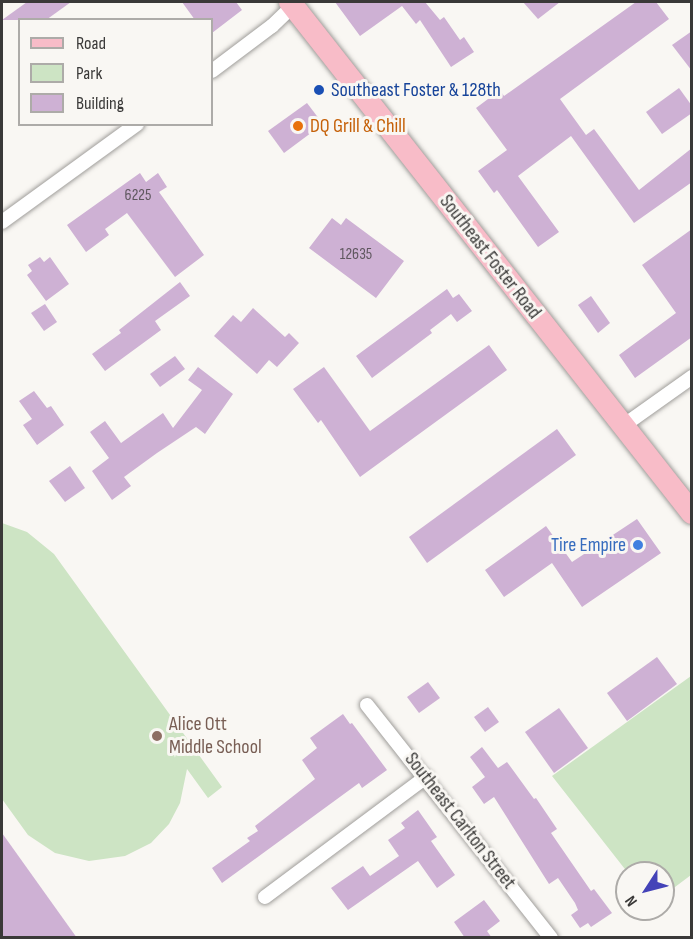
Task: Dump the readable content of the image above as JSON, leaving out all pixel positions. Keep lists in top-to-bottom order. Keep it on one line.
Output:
{"streets":{"main road":["Southeast Foster Road"],"street":["Southeast Carlton Street"]},"places":["Southeast Foster & 128th","DQ Grill & Chill","Tire Empire","Alice Ott Middle School"],"house_numbers":["6225","12635"],"legend":["Road","Park","Building"],"north":"bottom left"}
